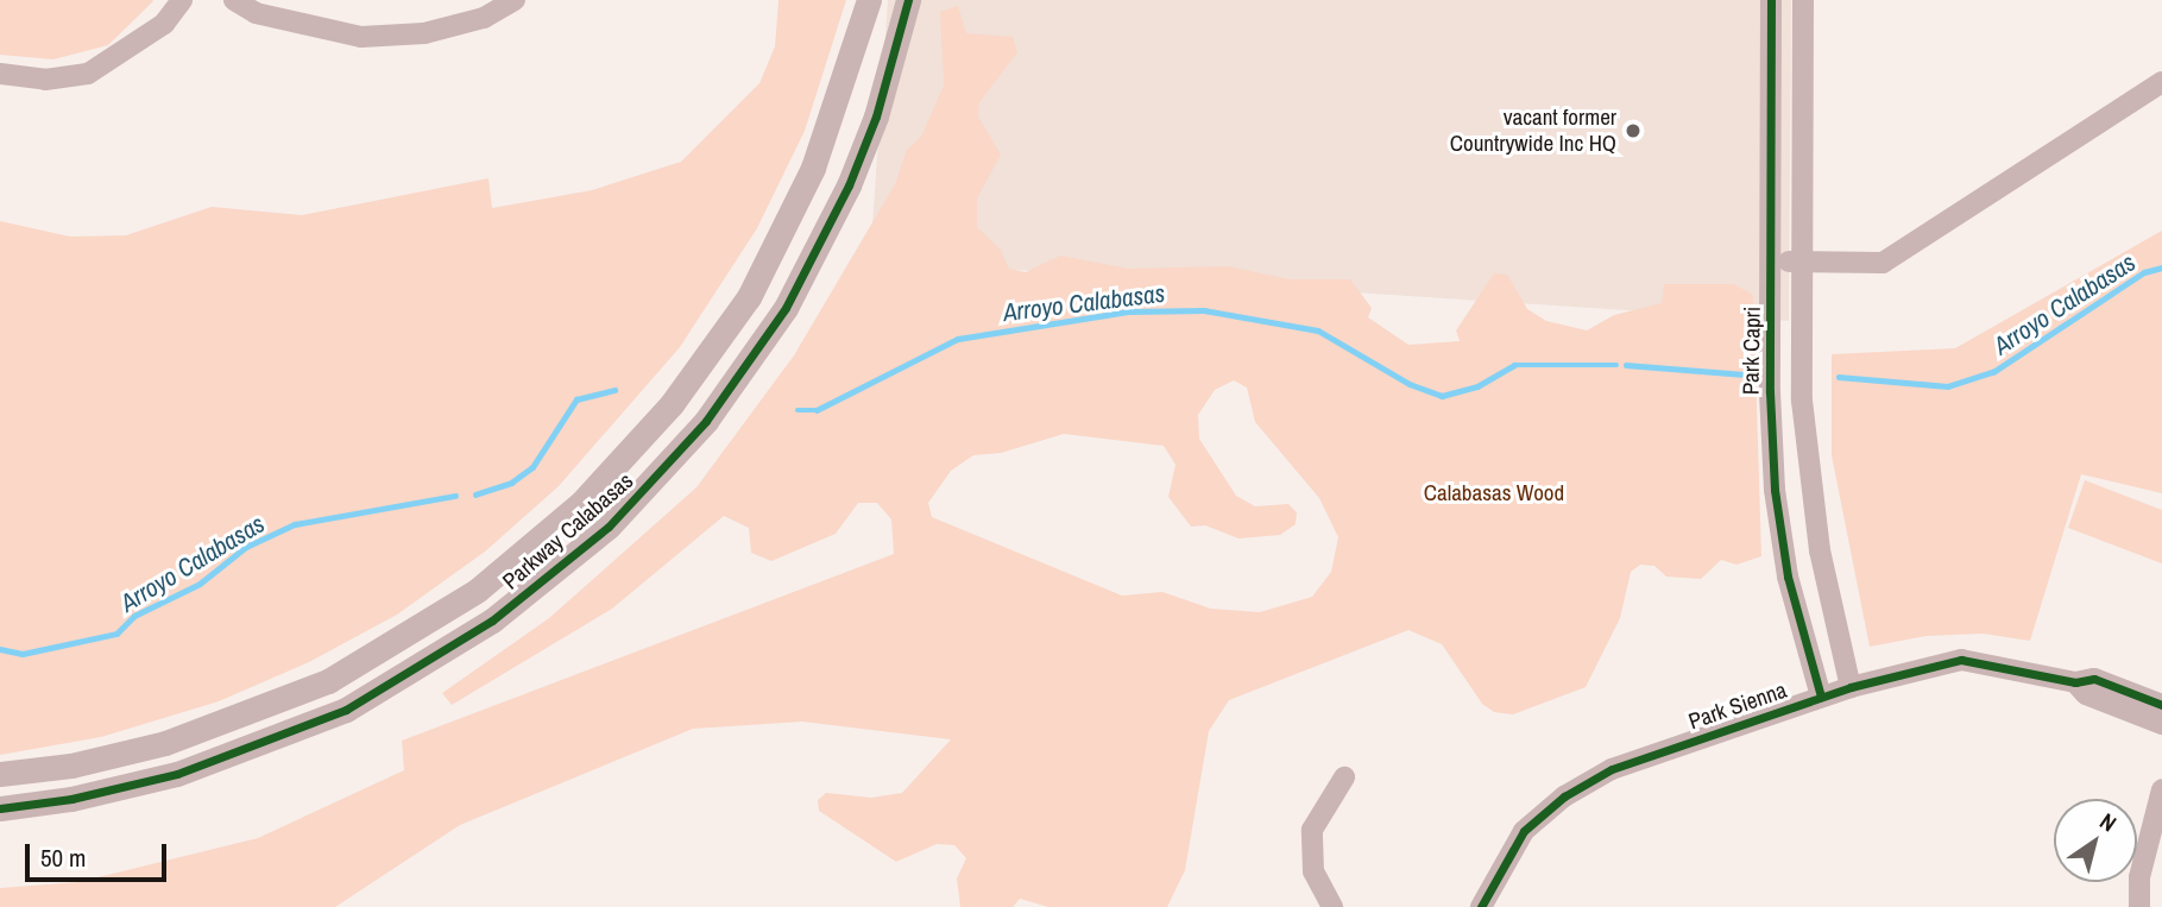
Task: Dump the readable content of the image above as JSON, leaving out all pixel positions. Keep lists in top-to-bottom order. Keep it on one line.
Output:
{"streets":{"street":["Park Capri","Parkway Calabasas","Park Sienna"]},"crossings":[["Park Capri","Park Sienna"]],"water":["Arroyo Calabasas"],"parks":["Calabasas Wood"],"places":["vacant former Countrywide Inc HQ"],"scale_bar":"50 m","north":"top right"}
